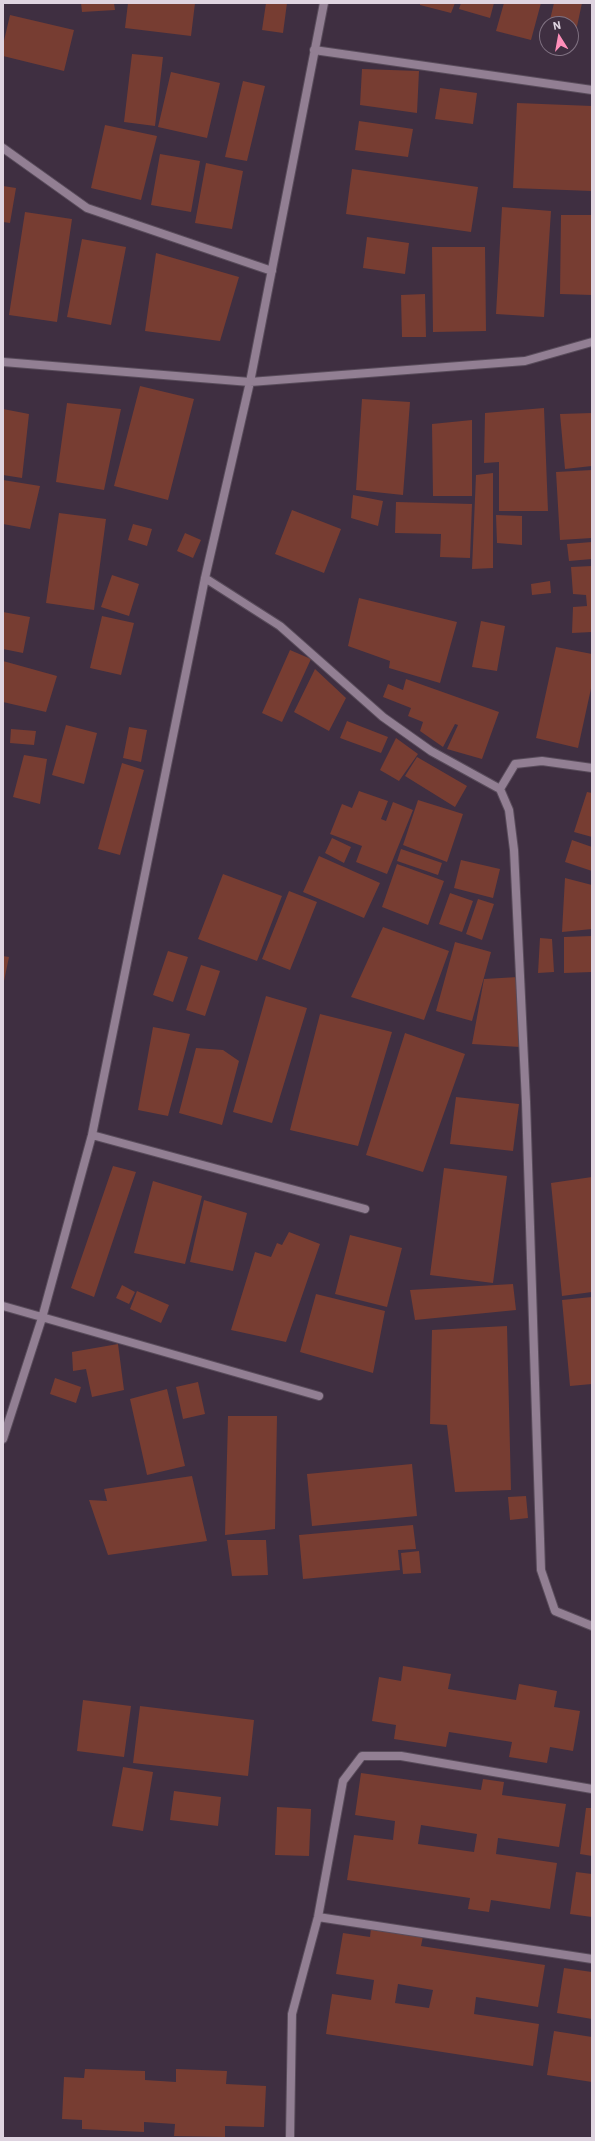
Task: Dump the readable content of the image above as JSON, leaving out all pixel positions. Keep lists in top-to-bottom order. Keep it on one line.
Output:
{"north":"top"}
